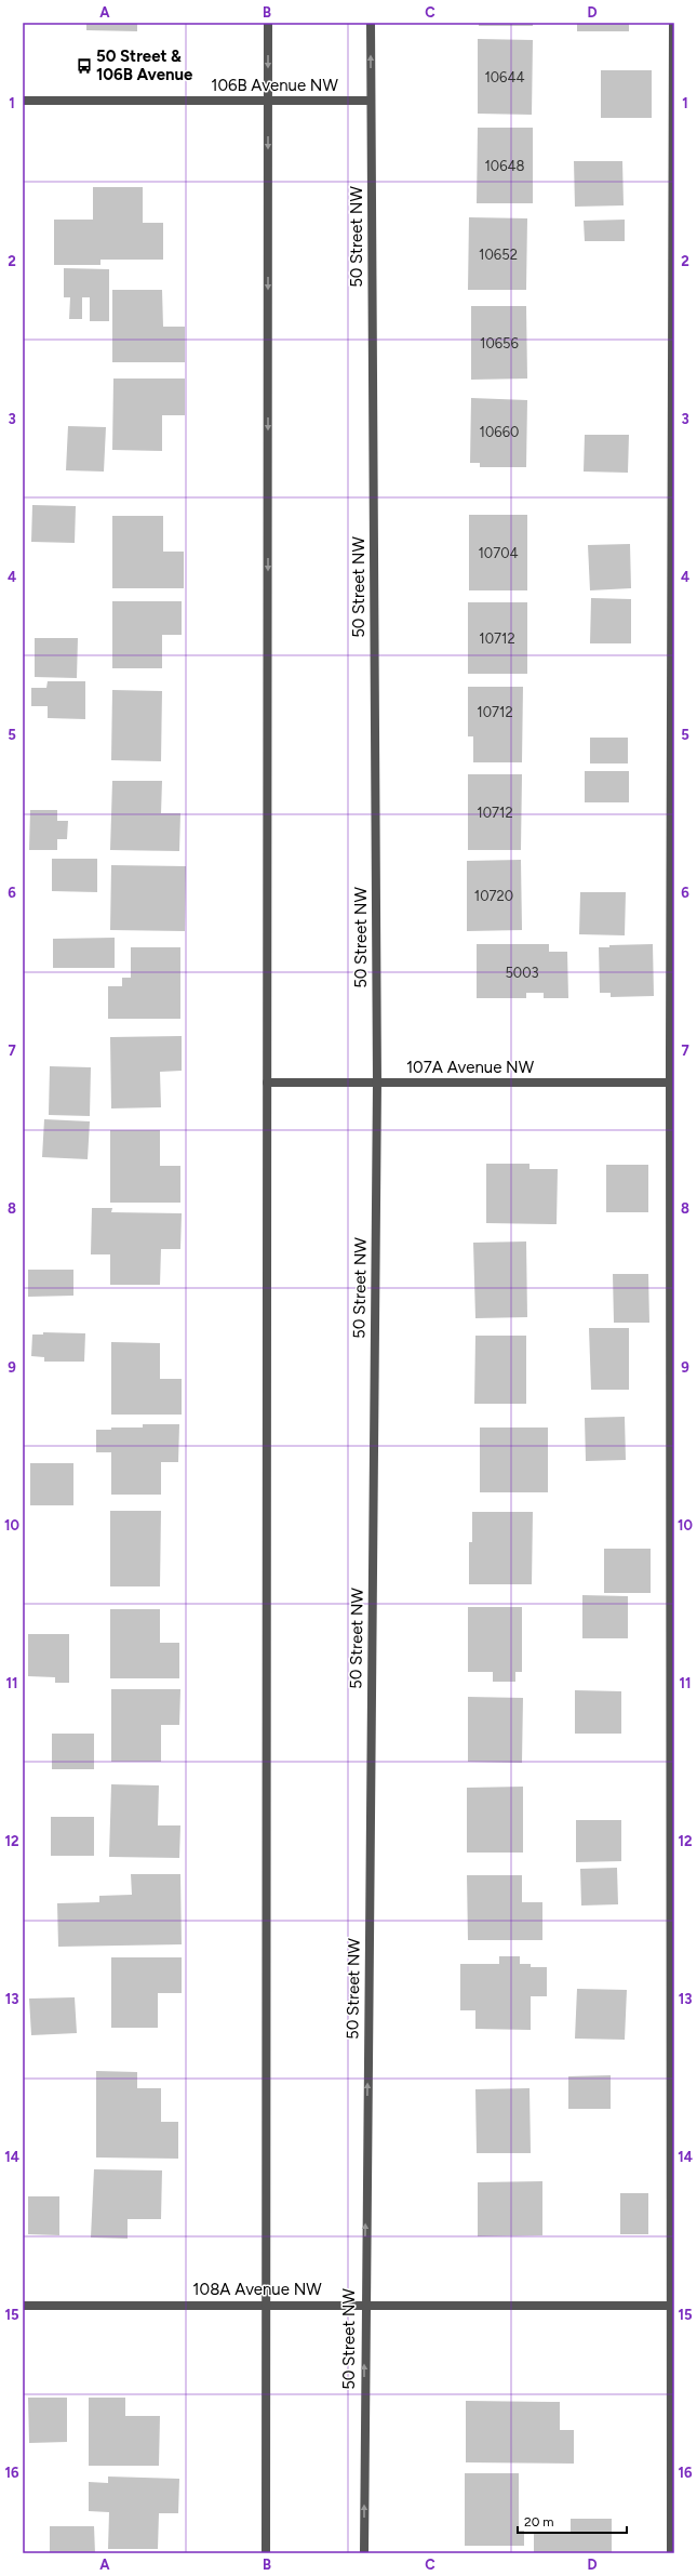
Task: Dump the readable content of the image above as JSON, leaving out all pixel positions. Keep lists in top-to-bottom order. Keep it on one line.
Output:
{"streets":{"street":["106B Avenue NW","50 Street NW","107A Avenue NW","108A Avenue NW"]},"crossings":[["106B Avenue NW","50 Street NW"],["50 Street NW","107A Avenue NW"],["50 Street NW","108A Avenue NW"]],"one_way":["50 Street NW"],"places":{"bus stop":["50 Street & 106B Avenue"]},"house_numbers":["10644","10648","10652","10656","10660","10704","10712","10712","10712","10720","5003"],"scale_bar":"20 m","grid":{"columns":["A","B","C","D"],"rows":["1","2","3","4","5","6","7","8","9","10","11","12","13","14","15","16"]}}
